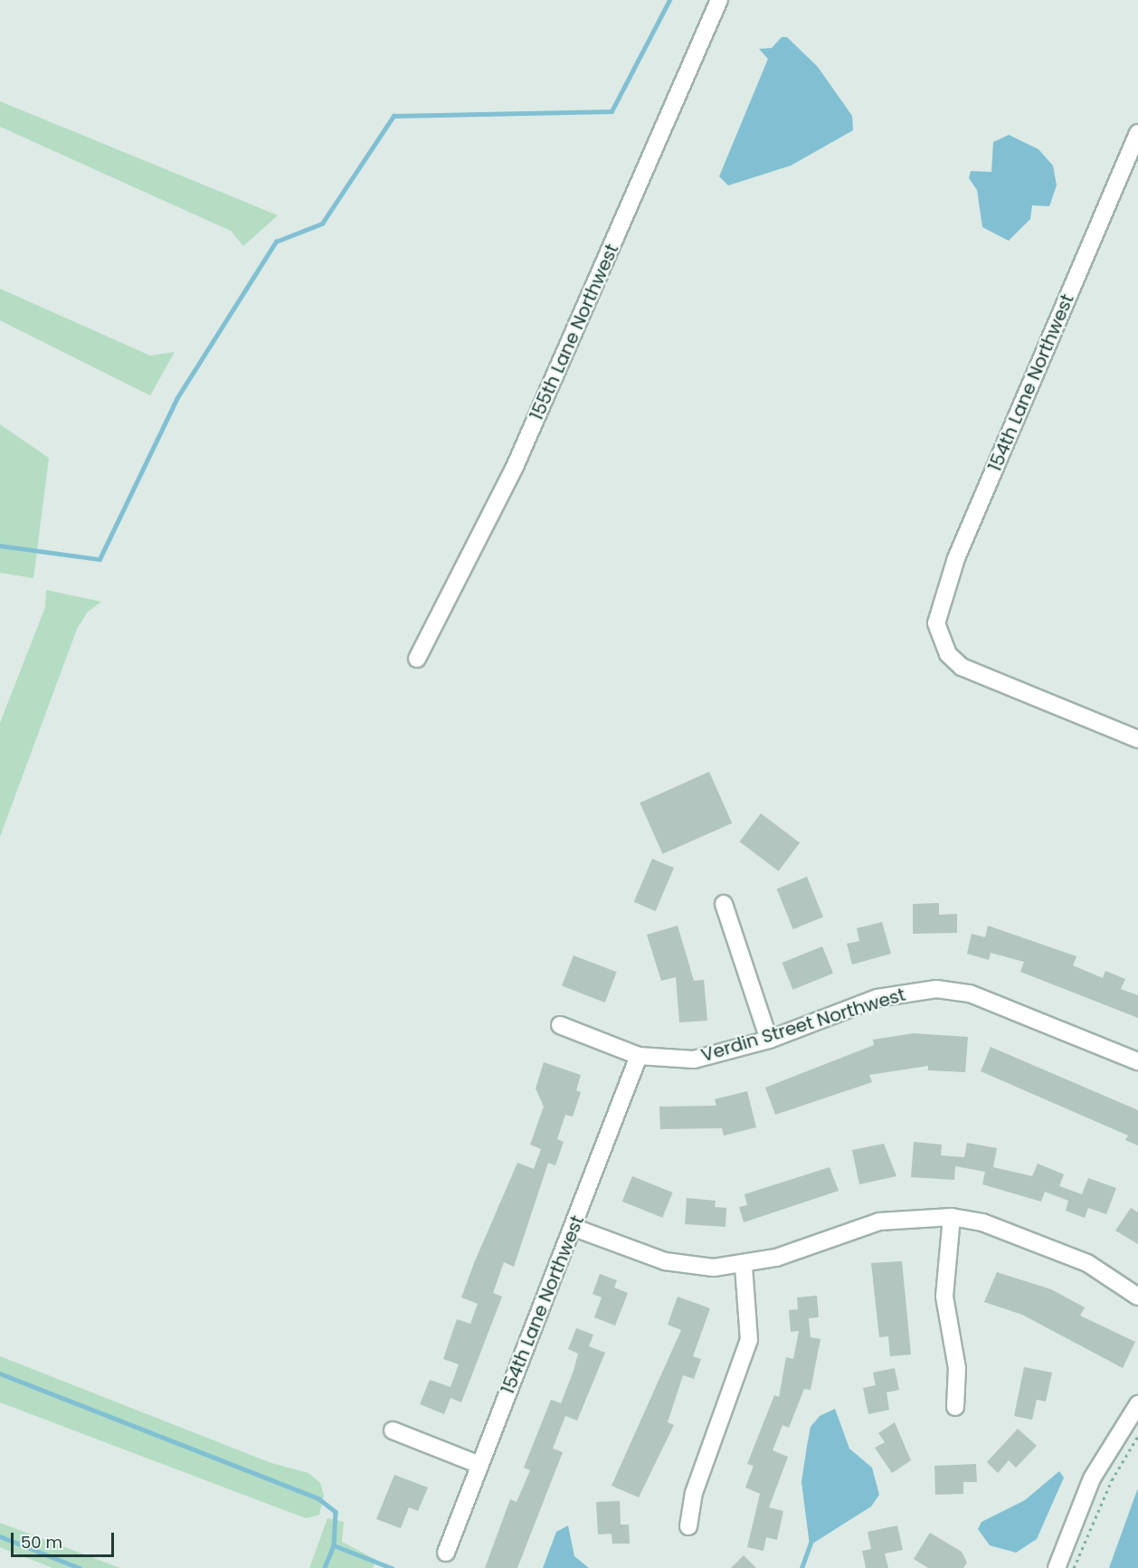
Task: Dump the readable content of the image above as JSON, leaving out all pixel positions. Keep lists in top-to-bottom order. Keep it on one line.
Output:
{"streets":{"street":["155th Lane Northwest","154th Lane Northwest","Verdin Street Northwest"]},"crossings":[["154th Lane Northwest","Verdin Street Northwest"]],"scale_bar":"50 m"}
